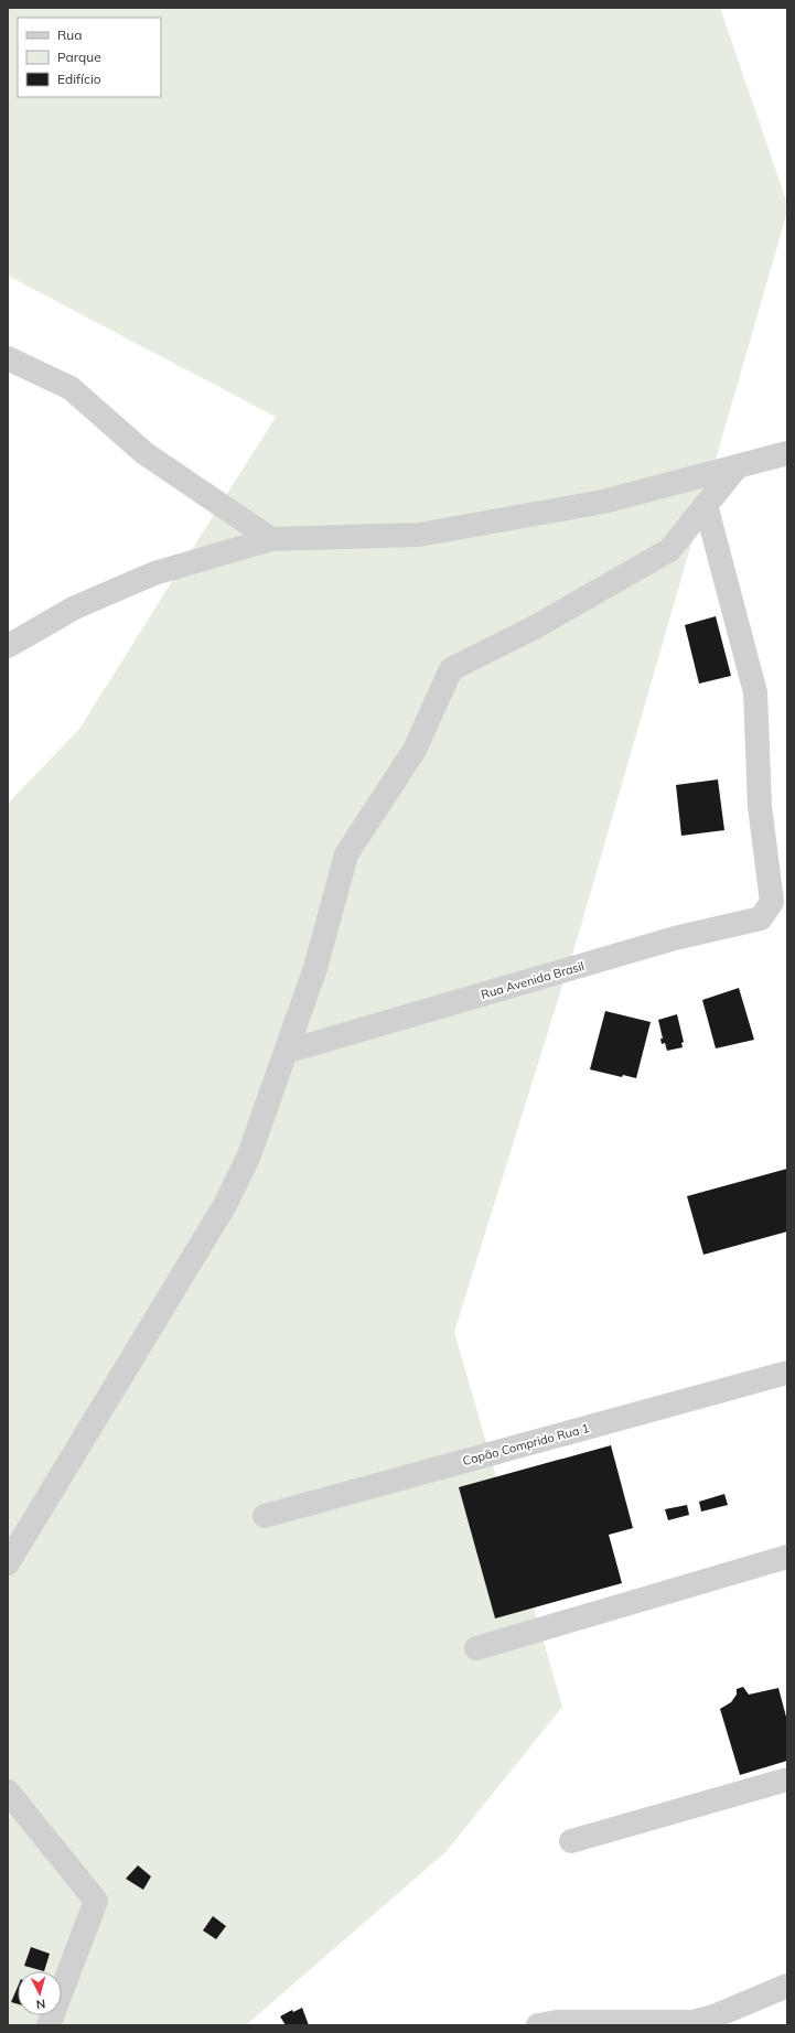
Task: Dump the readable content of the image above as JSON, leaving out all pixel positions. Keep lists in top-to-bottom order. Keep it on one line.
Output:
{"streets":{"street":["Rua Avenida Brasil","Capão Comprido Rua 1"]},"legend":["Rua","Parque","Edifício"],"north":"bottom"}
